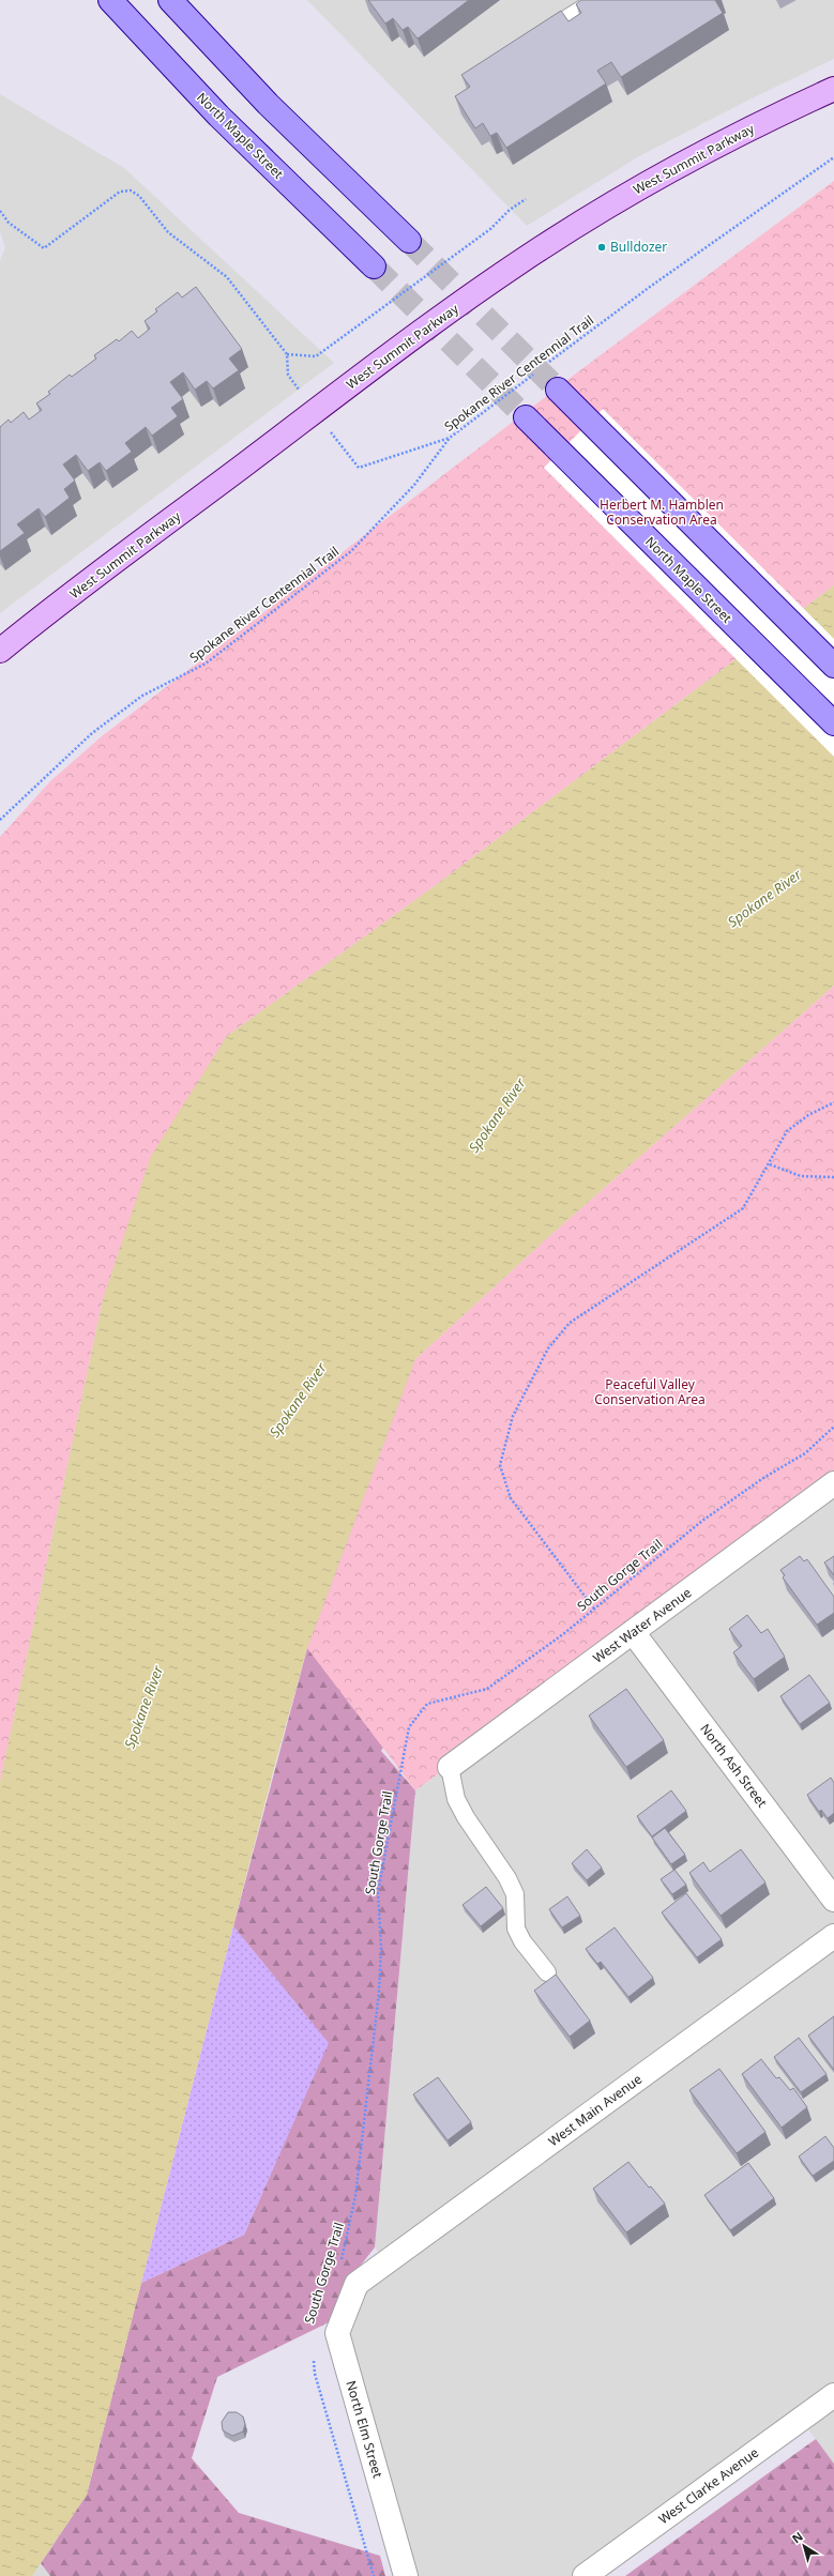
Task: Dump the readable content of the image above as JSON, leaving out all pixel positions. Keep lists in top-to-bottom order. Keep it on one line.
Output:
{"streets":{"main road":["North Maple Street"],"street":["West Summit Parkway","West Water Avenue","North Ash Street","West Main Avenue","North Elm Street","West Clarke Avenue"],"path":["Spokane River Centennial Trail","South Gorge Trail"]},"crossings":[["West Water Avenue","North Ash Street"],["West Main Avenue","North Elm Street"]],"water":["Spokane River"],"parks":["Herbert M. Hamblen Conservation Area","Peaceful Valley Conservation Area"],"places":["Bulldozer"],"north":"top left"}
